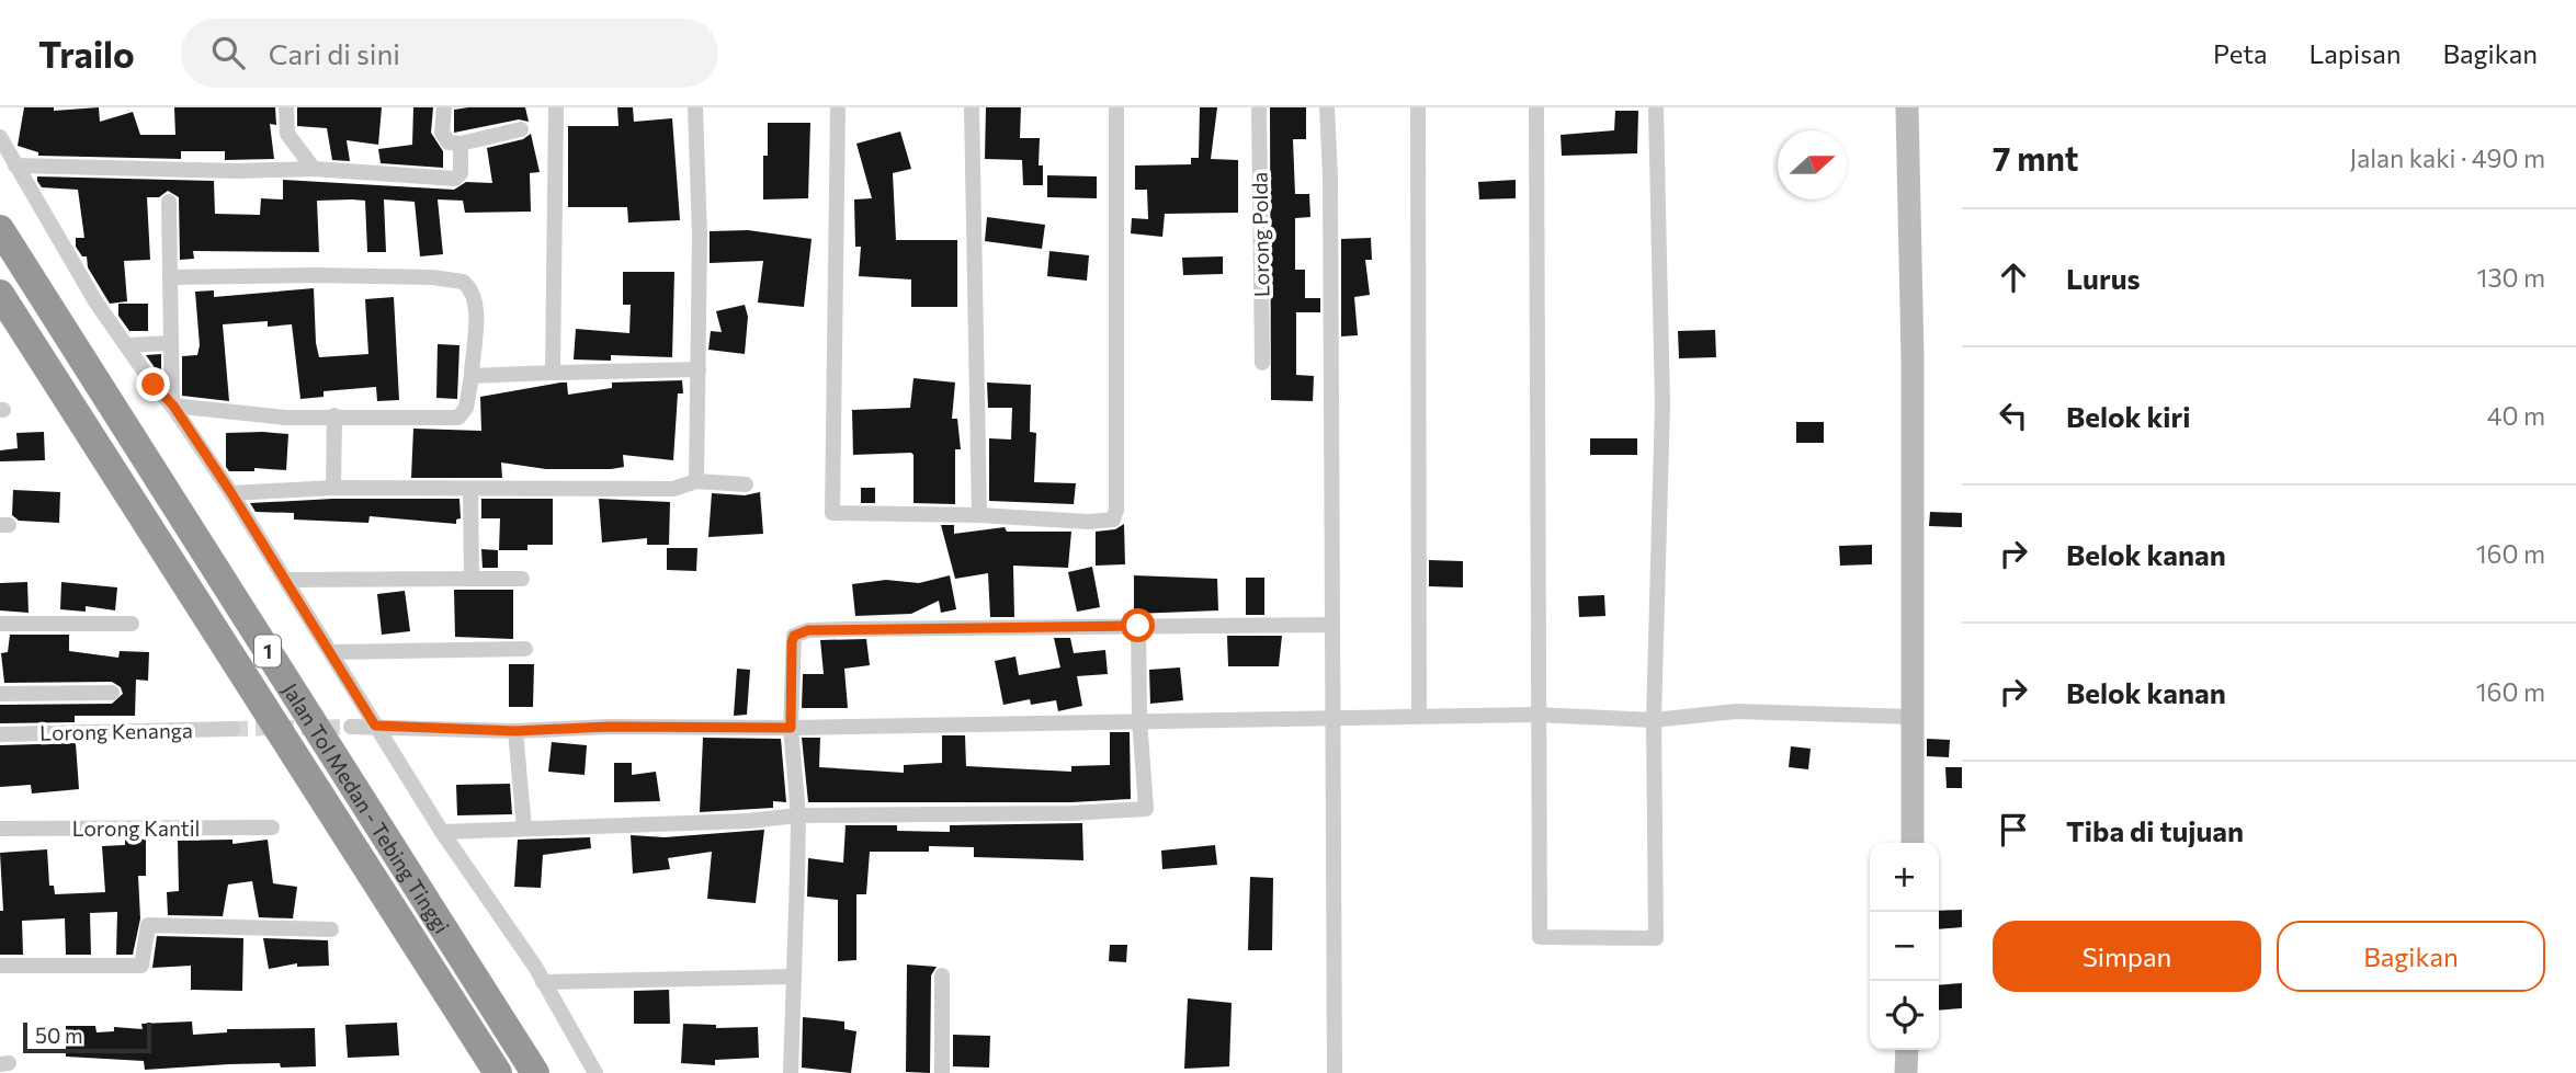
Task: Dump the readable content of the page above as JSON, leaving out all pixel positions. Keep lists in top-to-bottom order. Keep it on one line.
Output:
{"streets":{"highway":["1","Jalan Tol Medan - Tebing Tinggi"],"street":["Lorong Polda","Lorong Kenanga","Lorong Kantil"]},"scale_bar":"50 m","north":"right","page":{"header":"Trailo","search":"Cari di sini","nav":["Peta","Lapisan","Bagikan"],"heading":["7 mnt","Jalan kaki · 490 m"],"list":[["Lurus","130 m"],["Belok kiri","40 m"],["Belok kanan","160 m"],["Belok kanan","160 m"],"Tiba di tujuan"],"map_buttons":["+","−"],"buttons":["Simpan","Bagikan"],"scale":"50 m"}}
